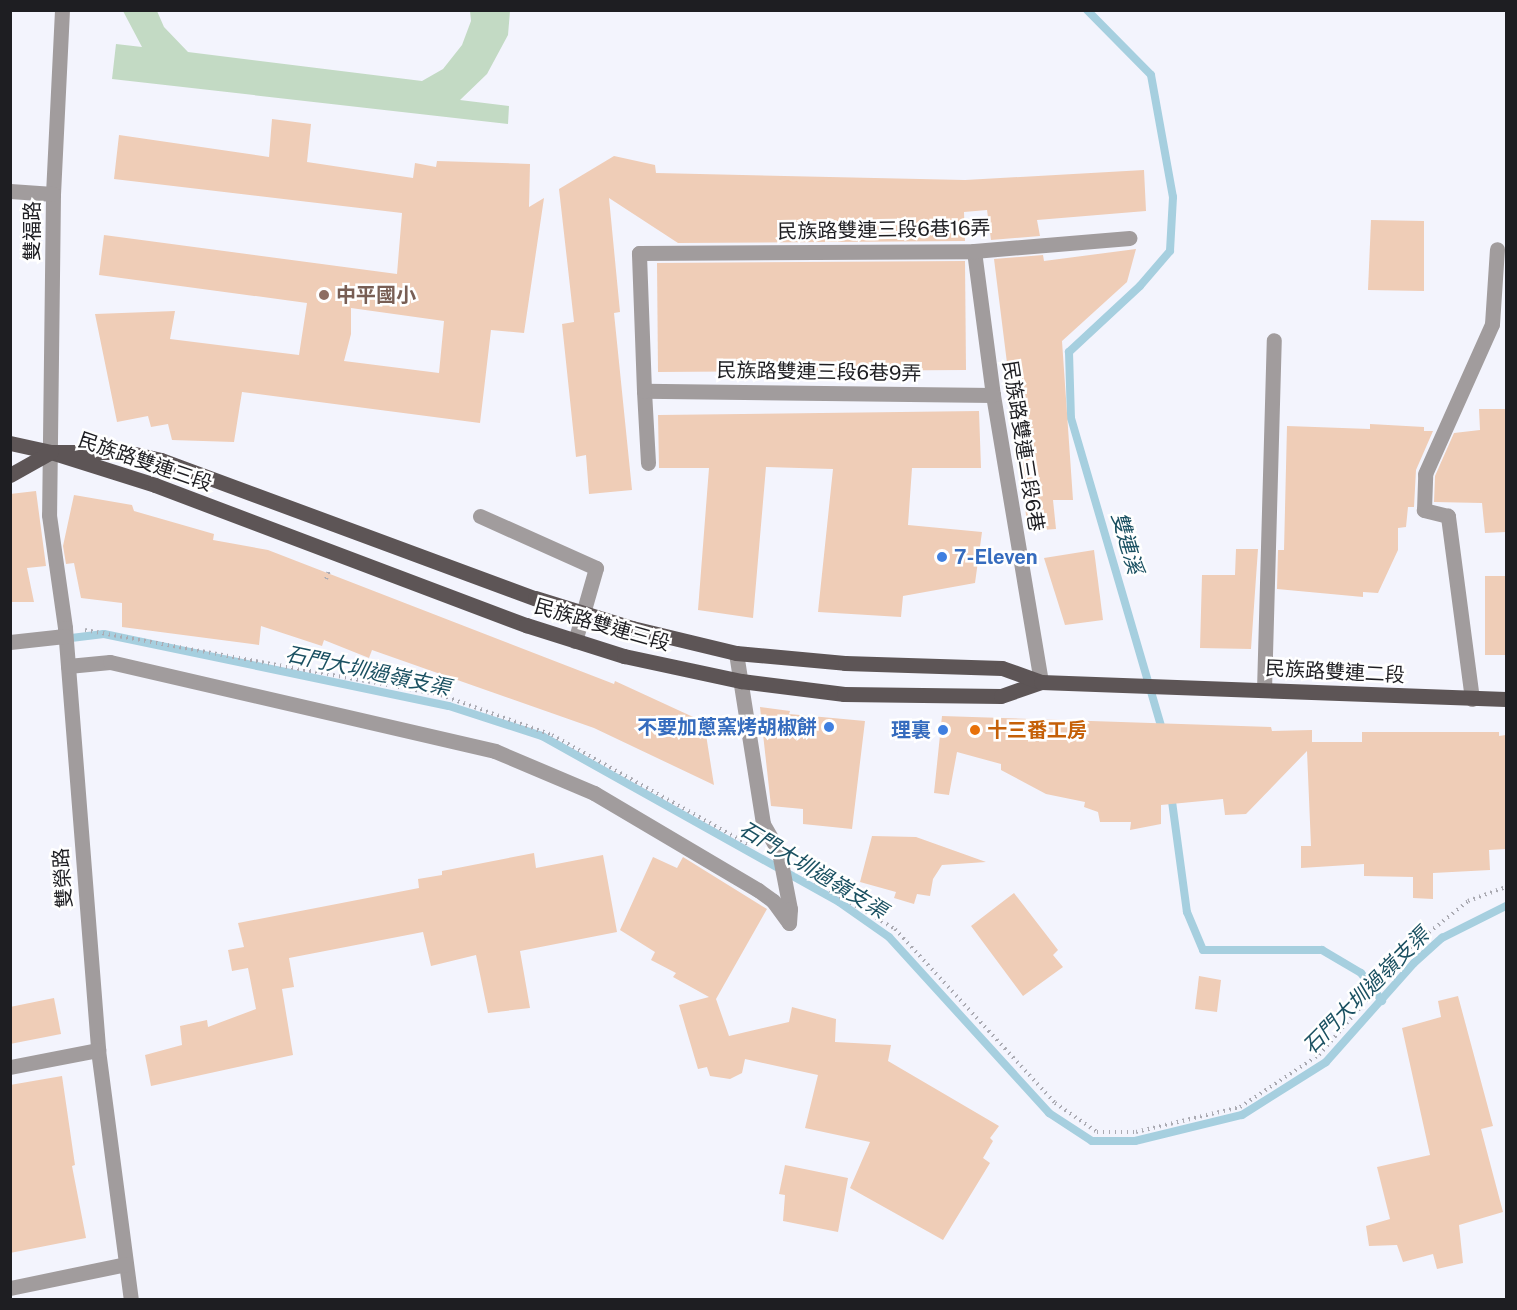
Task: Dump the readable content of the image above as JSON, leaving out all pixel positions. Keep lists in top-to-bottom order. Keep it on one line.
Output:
{"streets":{"main road":["民族路雙連三段","民族路雙連二段"],"street":["民族路雙連三段6巷16弄","雙福路","民族路雙連三段6巷9弄","民族路雙連三段6巷","雙榮路"]},"crossings":[["民族路雙連三段6巷16弄","民族路雙連三段6巷9弄"],["民族路雙連三段6巷16弄","民族路雙連三段6巷"],["雙福路","民族路雙連三段"],["雙福路","雙榮路"],["民族路雙連三段6巷9弄","民族路雙連三段6巷"],["民族路雙連三段6巷","民族路雙連三段"],["民族路雙連三段","民族路雙連二段"],["民族路雙連三段","雙榮路"]],"water":["雙連溪","石門大圳過嶺支渠"],"places":["中平國小","7-Eleven","不要加蔥窯烤胡椒餅","理裏","十三番工房"]}
